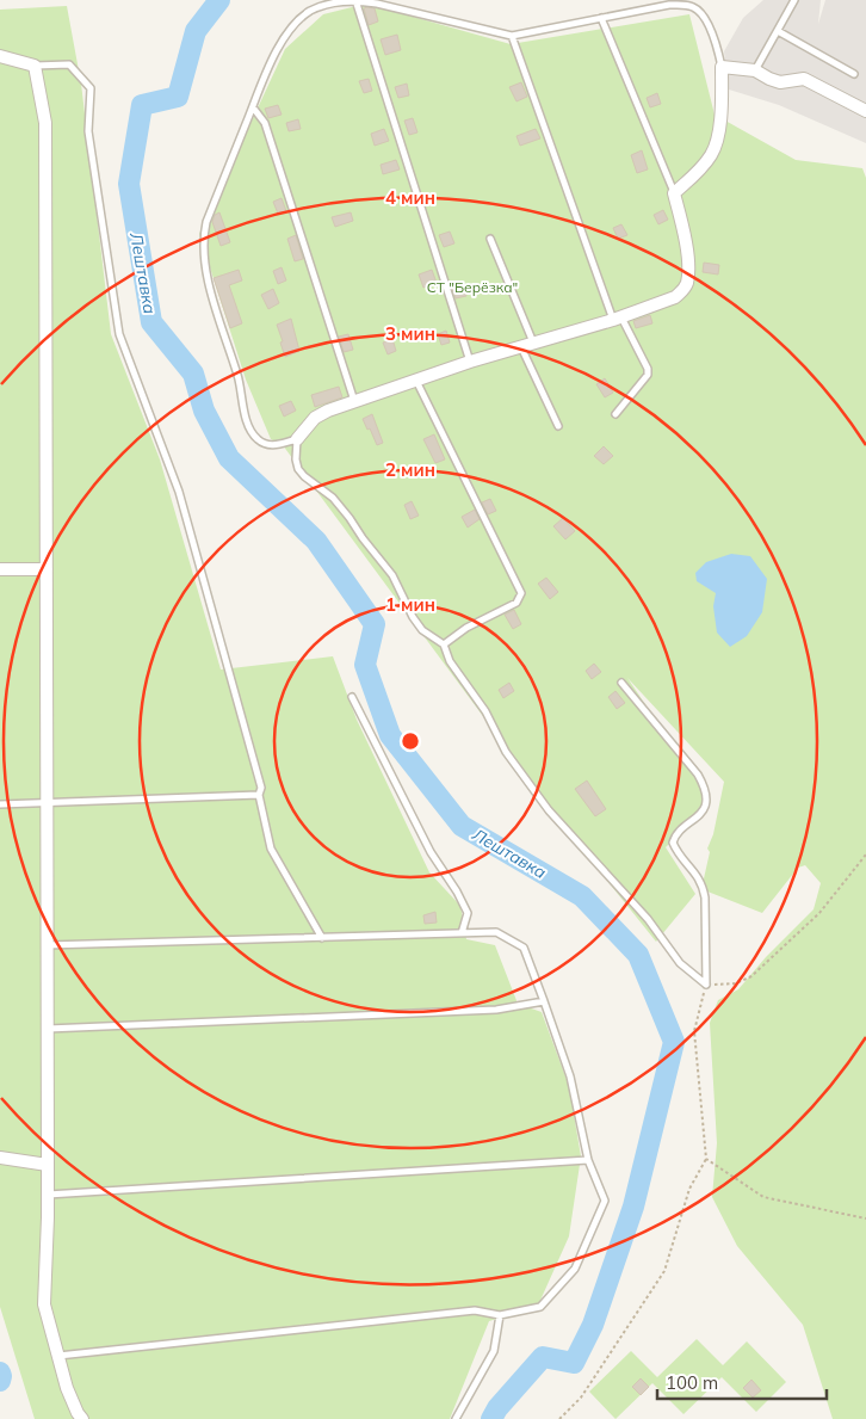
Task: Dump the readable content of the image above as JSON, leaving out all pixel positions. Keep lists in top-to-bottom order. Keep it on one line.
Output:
{"water":["Лештавка"],"parks":["СТ \"Берёзка\""],"scale_bar":"100 m","rings":["4 мин","3 мин","2 мин","1 мин"]}
